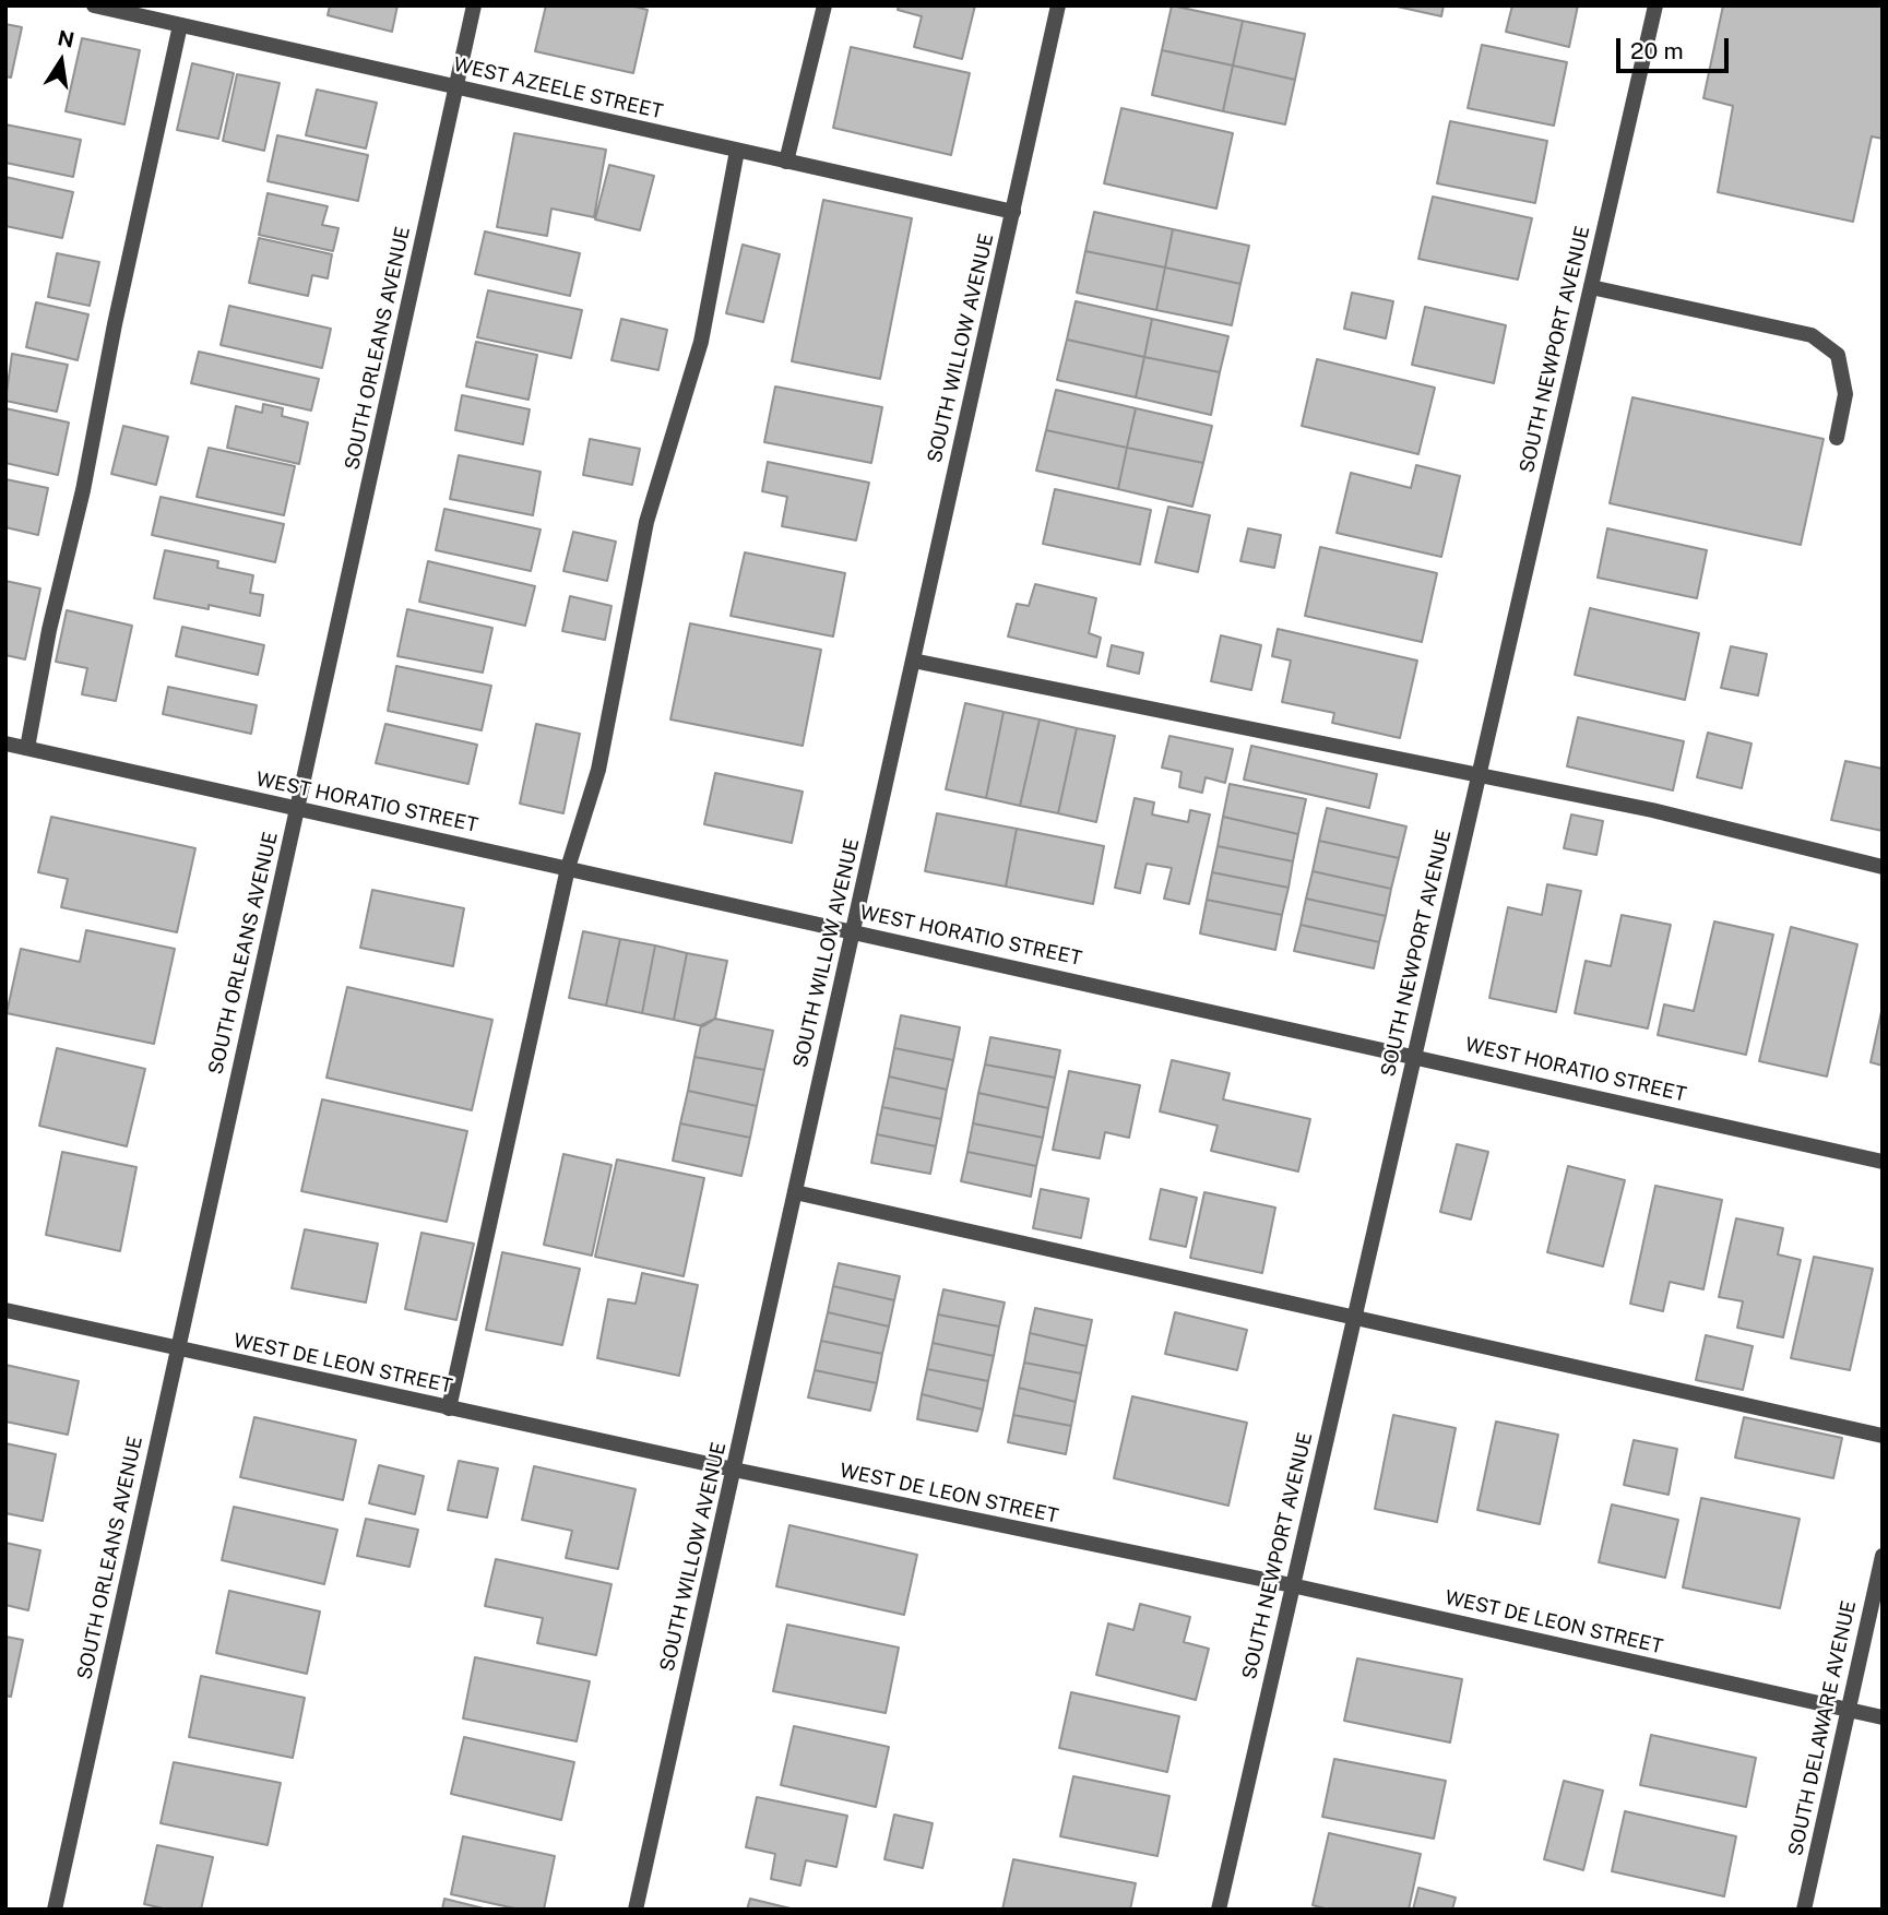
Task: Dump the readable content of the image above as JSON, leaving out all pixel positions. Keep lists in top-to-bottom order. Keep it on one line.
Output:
{"streets":{"street":["WEST AZEELE STREET","SOUTH ORLEANS AVENUE","SOUTH WILLOW AVENUE","SOUTH NEWPORT AVENUE","WEST HORATIO STREET","WEST DE LEON STREET","SOUTH DELAWARE AVENUE"]},"crossings":[["WEST AZEELE STREET","SOUTH ORLEANS AVENUE"],["WEST AZEELE STREET","SOUTH WILLOW AVENUE"],["SOUTH ORLEANS AVENUE","WEST HORATIO STREET"],["SOUTH ORLEANS AVENUE","WEST DE LEON STREET"],["SOUTH WILLOW AVENUE","WEST HORATIO STREET"],["SOUTH WILLOW AVENUE","WEST DE LEON STREET"],["SOUTH NEWPORT AVENUE","WEST HORATIO STREET"],["SOUTH NEWPORT AVENUE","WEST DE LEON STREET"],["WEST DE LEON STREET","SOUTH DELAWARE AVENUE"]],"scale_bar":"20 m","north":"top"}
